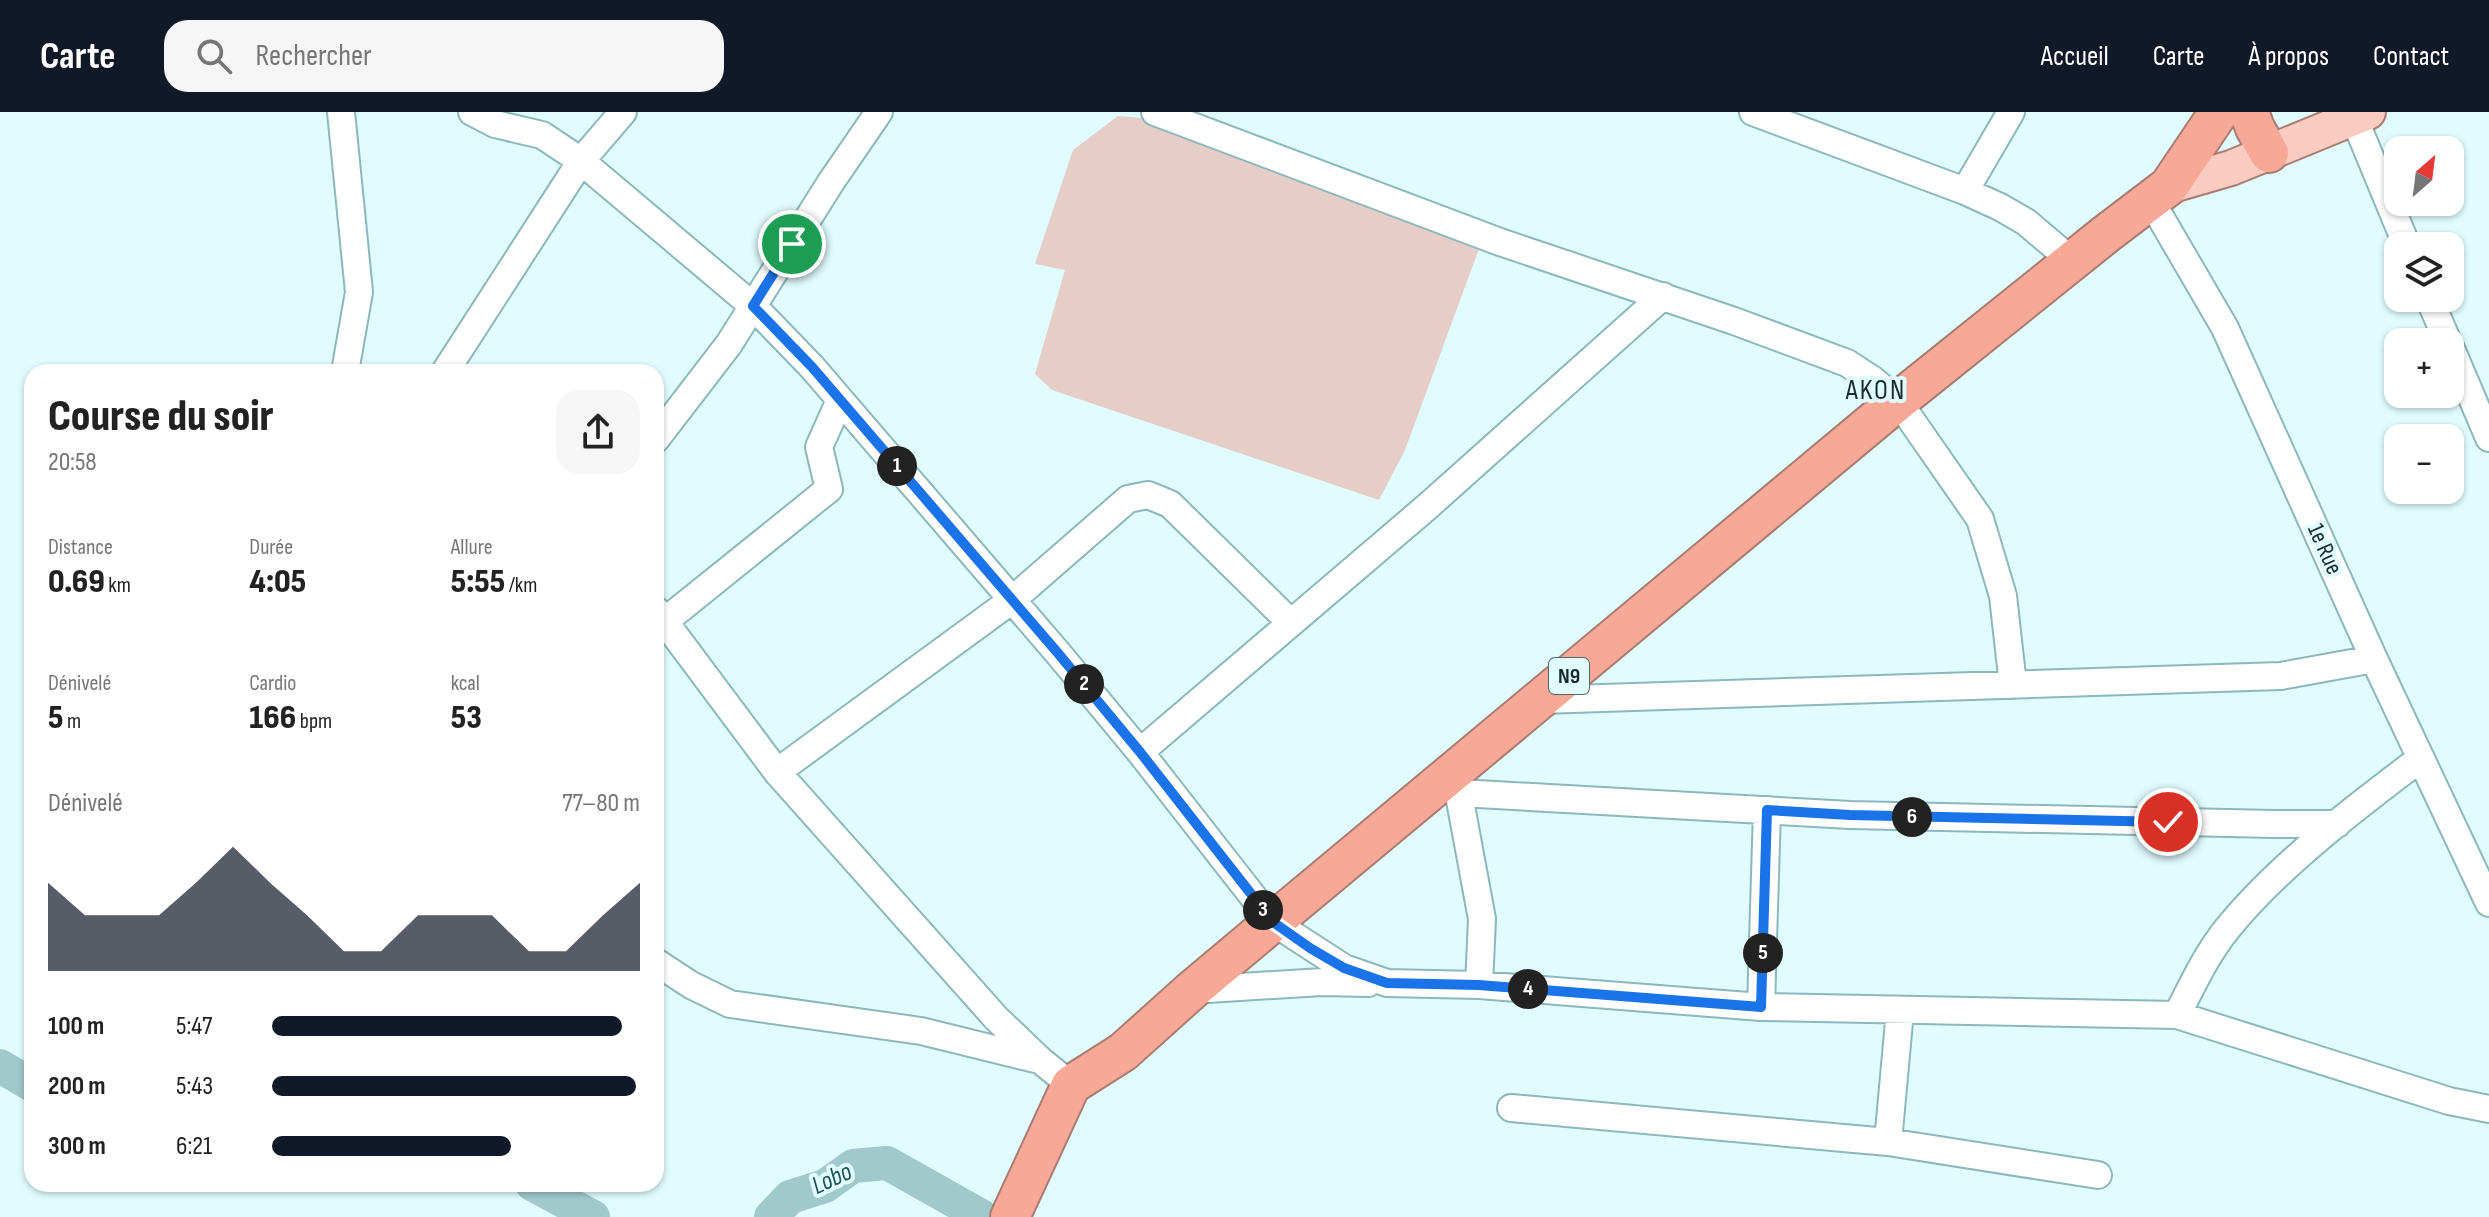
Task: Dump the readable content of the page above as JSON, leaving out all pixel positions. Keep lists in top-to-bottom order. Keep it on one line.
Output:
{"streets":{"highway":["N9"],"street":["1e Rue"]},"crossings":[["1e Rue","N9"]],"districts":["AKON"],"water":["Lobo"],"north":"top right","page":{"header":"Carte","search":"Rechercher","nav":["Accueil","Carte","À propos","Contact"],"map_buttons":["+","−"],"heading":["Course du soir","20:58"],"pins":["1","2","6","3","5","4"],"stats":[["Distance","0.69 km"],["Durée","4:05"],["Allure","5:55 /km"],["Dénivelé","5 m"],["Cardio","166 bpm"],["kcal","53"]],"chart":["Dénivelé","77–80 m"],"list":[{"name":"100 m","note":"5:47"},{"name":"200 m","note":"5:43"},{"name":"300 m","note":"6:21"}]}}
